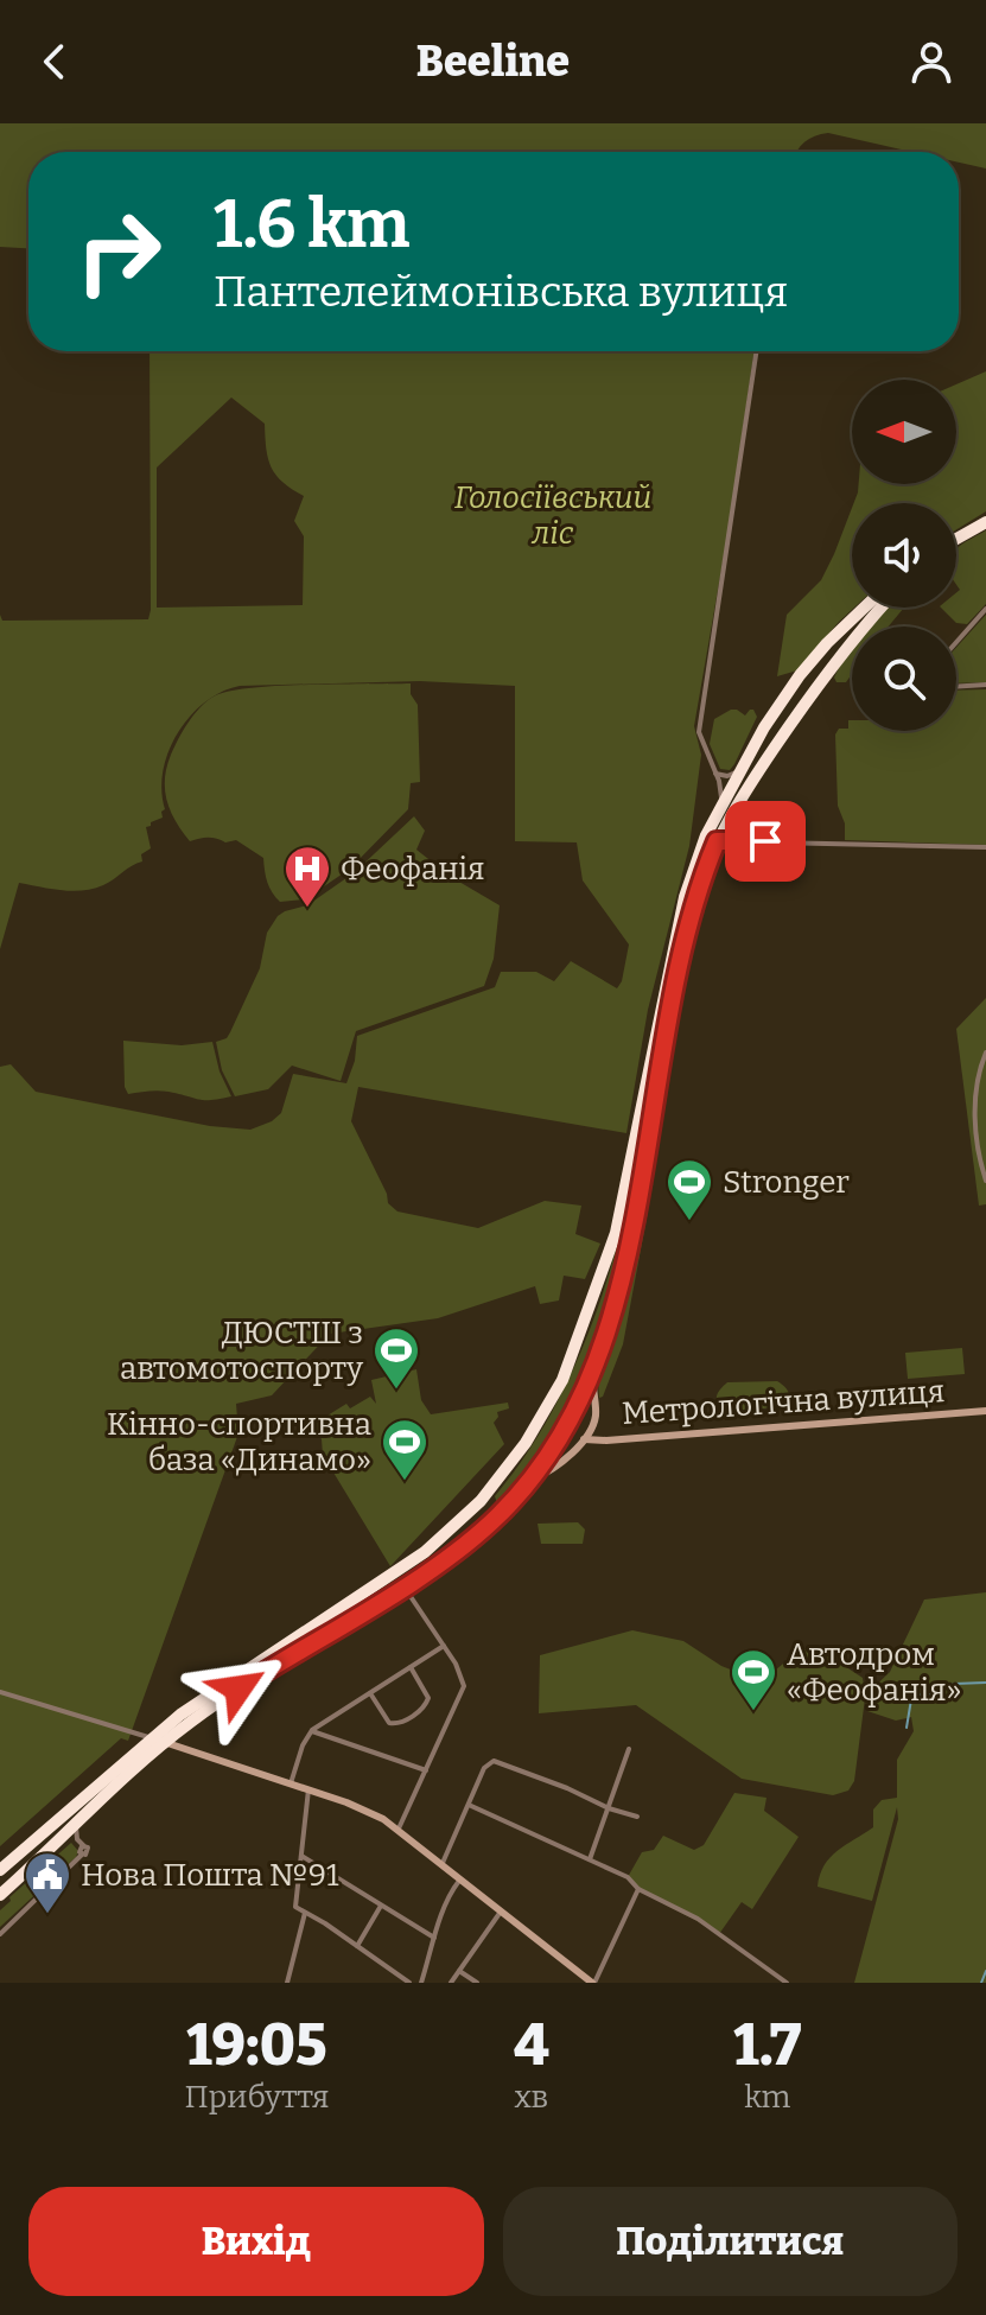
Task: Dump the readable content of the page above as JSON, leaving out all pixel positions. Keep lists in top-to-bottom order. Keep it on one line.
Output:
{"streets":{"street":["Метрологічна вулиця"]},"parks":["Голосіївський ліс"],"places":{"hospital":["Феофанія"],"sports":["Stronger","ДЮСТШ з автомотоспорту","Кінно-спортивна база «Динамо»","Автодром «Феофанія»"],"public building":["Нова Пошта №91"]},"north":"left","page":{"header":"Beeline","turn":["1.6 km","Пантелеймонівська вулиця"],"eta":["19:05","Прибуття","4","хв","1.7","km"],"buttons":["Вихід","Поділитися"]}}
